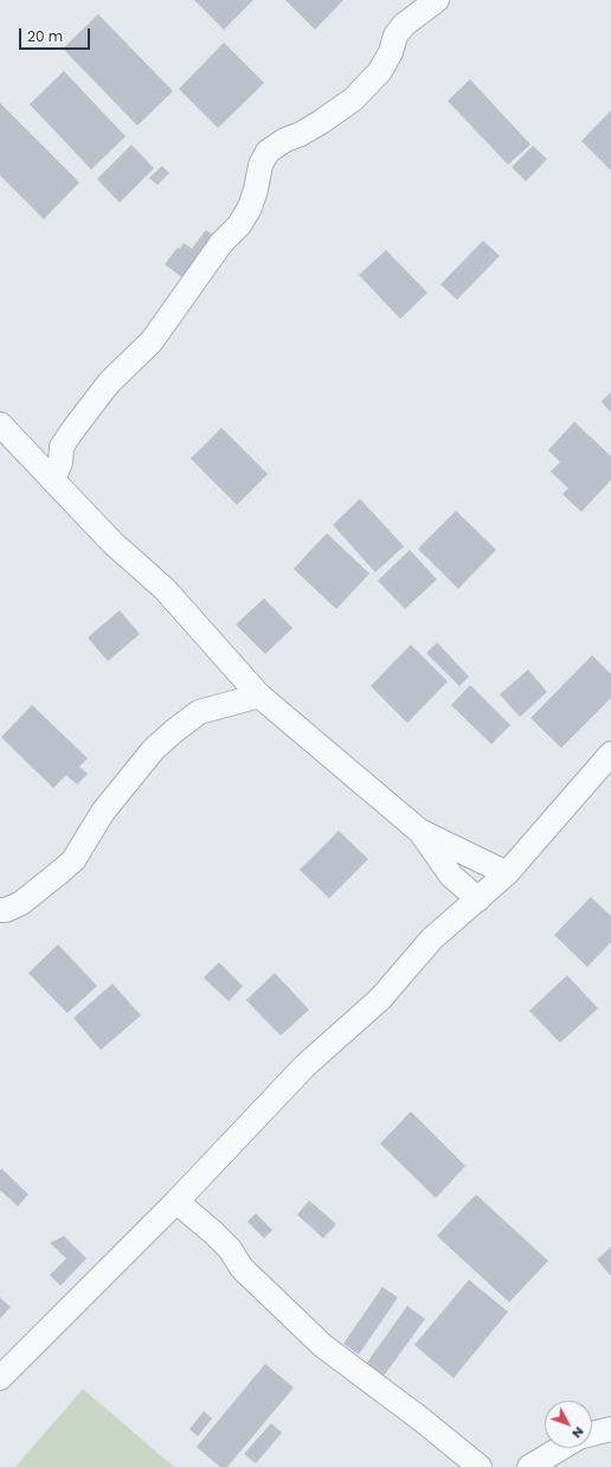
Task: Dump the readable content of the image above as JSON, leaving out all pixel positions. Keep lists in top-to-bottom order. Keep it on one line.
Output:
{"scale_bar":"20 m","north":"bottom right"}
